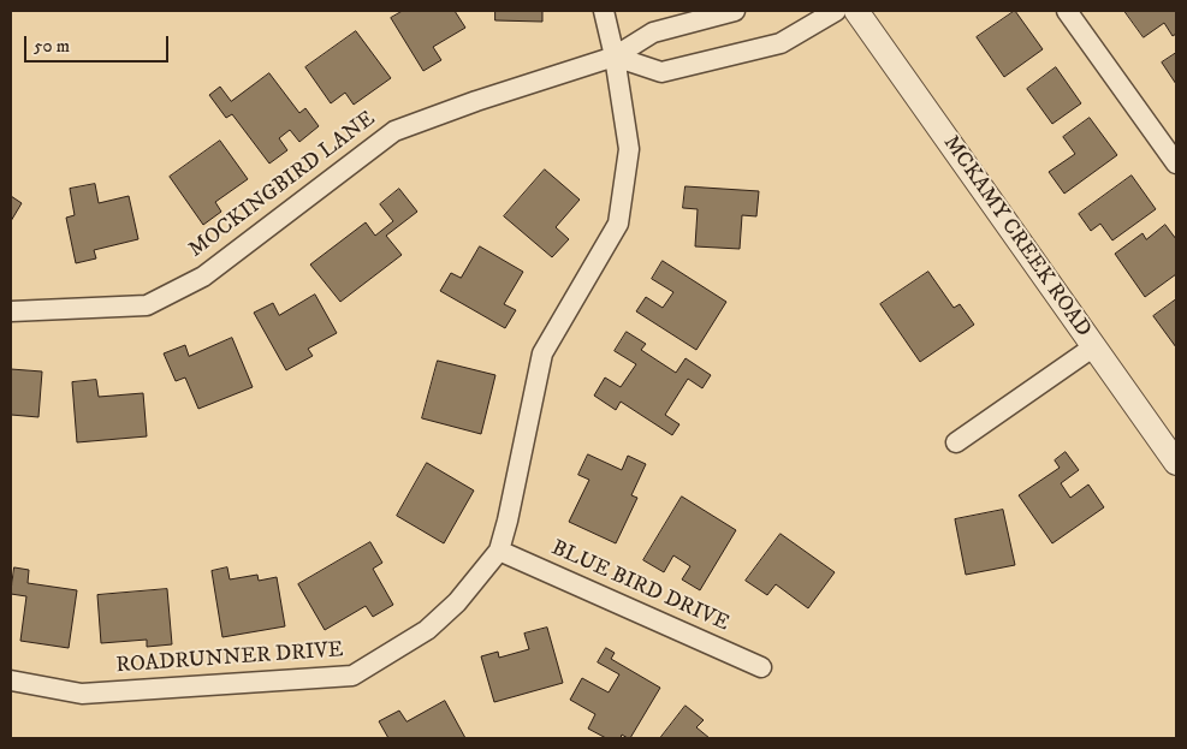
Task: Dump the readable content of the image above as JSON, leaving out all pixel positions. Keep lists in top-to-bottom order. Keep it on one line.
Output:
{"streets":{"street":["MOCKINGBIRD LANE","MCKAMY CREEK ROAD","BLUE BIRD DRIVE","ROADRUNNER DRIVE"]},"crossings":[["MOCKINGBIRD LANE","ROADRUNNER DRIVE"],["BLUE BIRD DRIVE","ROADRUNNER DRIVE"]],"scale_bar":"50 m"}
